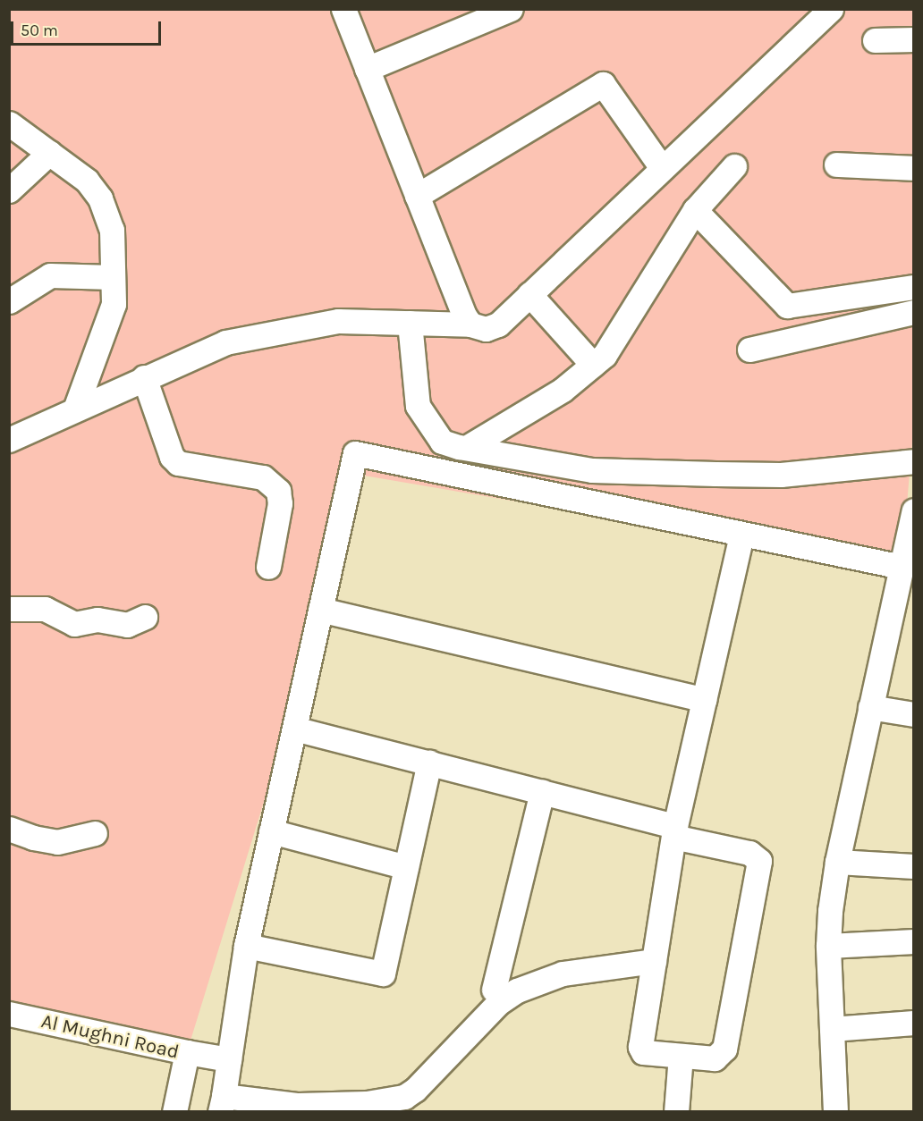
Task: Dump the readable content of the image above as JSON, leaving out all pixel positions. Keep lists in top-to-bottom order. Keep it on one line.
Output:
{"streets":{"street":["Al Mughni Road"]},"scale_bar":"50 m"}
